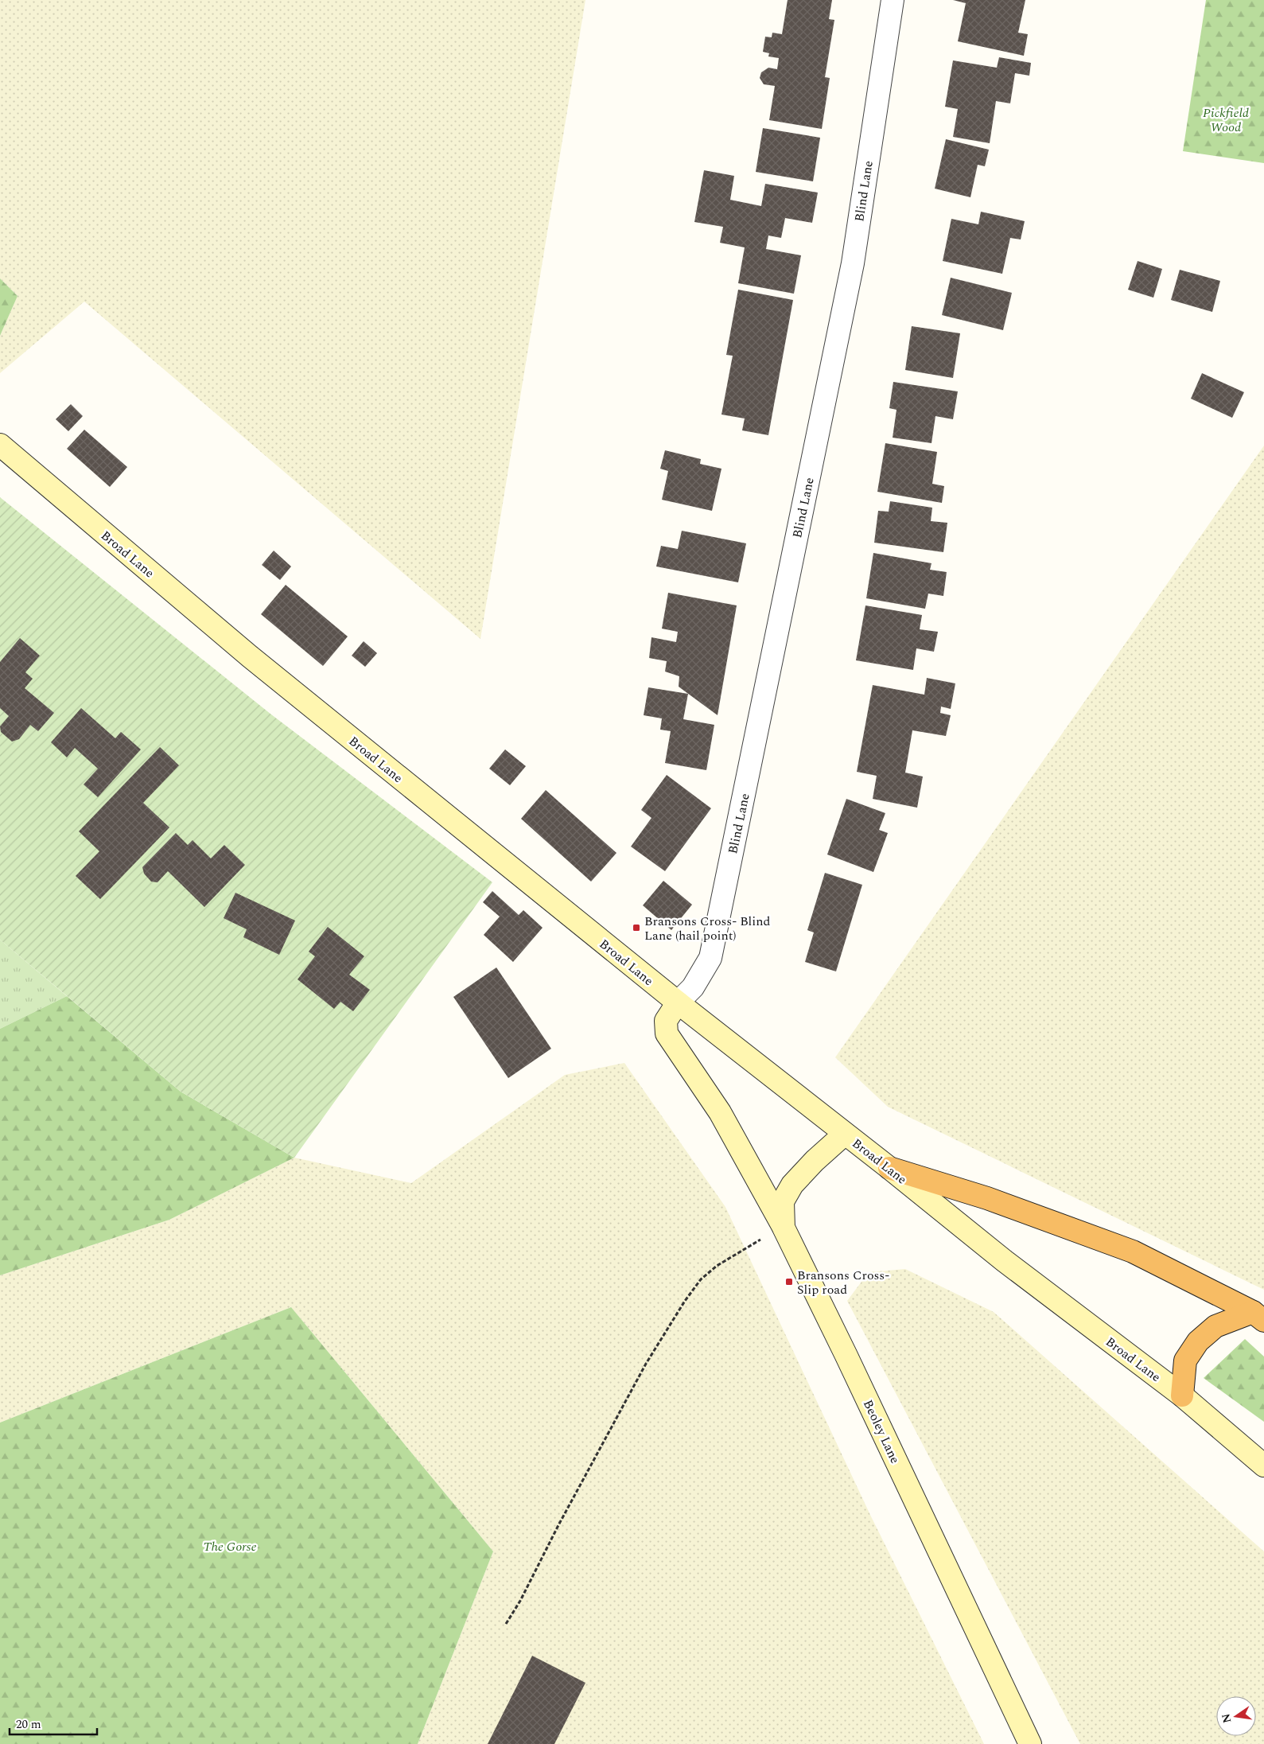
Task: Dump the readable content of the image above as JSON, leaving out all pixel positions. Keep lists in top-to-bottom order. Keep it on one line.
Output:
{"streets":{"main road":["Broad Lane","Beoley Lane"],"street":["Blind Lane"]},"crossings":[["Blind Lane","Broad Lane"],["Broad Lane","Beoley Lane"]],"parks":["Pickfield Wood","The Gorse"],"places":{"transit":["Bransons Cross- Blind Lane (hail point)","Bransons Cross- Slip road"]},"scale_bar":"20 m","north":"left"}
